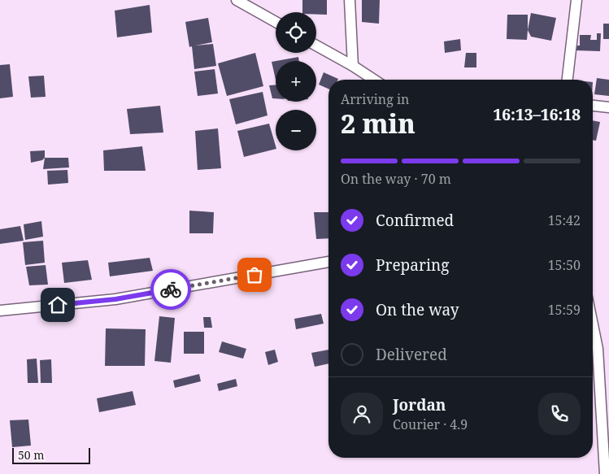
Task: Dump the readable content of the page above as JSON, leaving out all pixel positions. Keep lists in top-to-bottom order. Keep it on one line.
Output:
{"scale_bar":"50 m","page":{"map_buttons":["+","−"],"heading":["2 min","Arriving in","16:13–16:18"],"panel":["Jordan","Courier · 4.9"],"bar":"On the way · 70 m","list":[["Confirmed","15:42"],["Preparing","15:50"],["On the way","15:59"],"Delivered"],"scale":"50 m"}}
